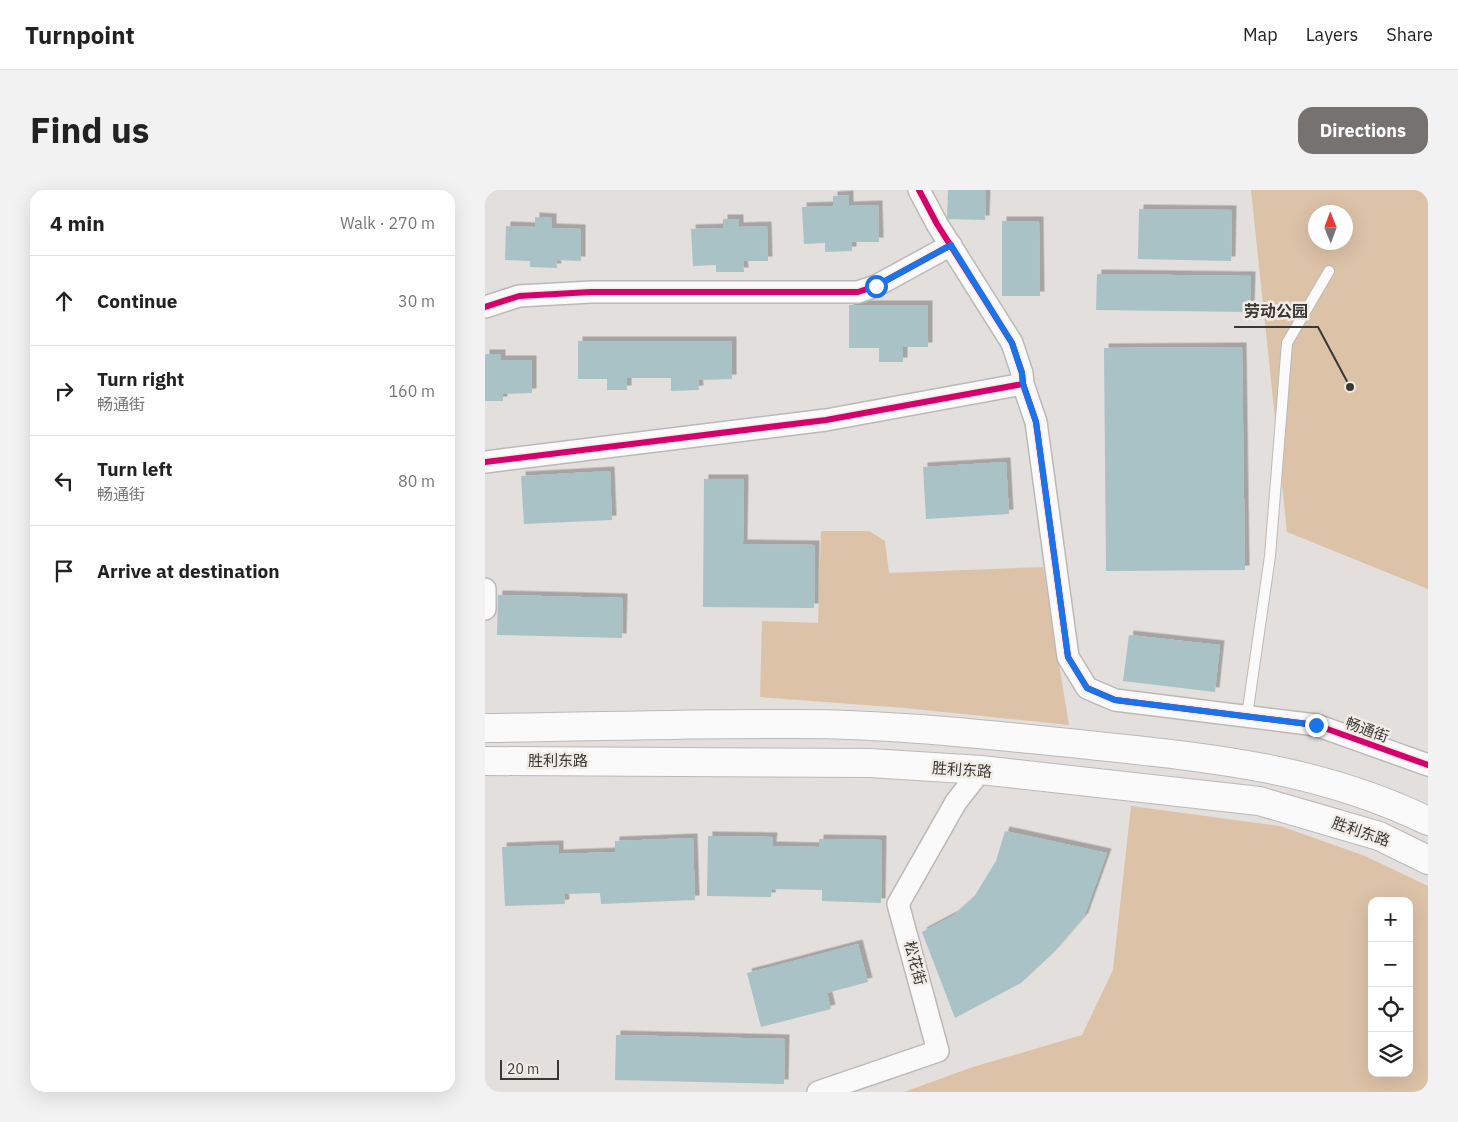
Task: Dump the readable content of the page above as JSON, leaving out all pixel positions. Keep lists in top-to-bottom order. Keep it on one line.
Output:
{"streets":{"main road":["胜利东路"],"street":["畅通街","松花街"]},"crossings":[["胜利东路","松花街"]],"places":["劳动公园"],"scale_bar":"20 m","north":"top","page":{"header":"Turnpoint","nav":["Map","Layers","Share"],"title":"Find us","buttons":"Directions","heading":["4 min","Walk · 270 m"],"list":[["Continue","30 m"],["Turn right","畅通街","160 m"],["Turn left","畅通街","80 m"],"Arrive at destination"],"map_buttons":["+","−"],"scale":"20 m"}}
